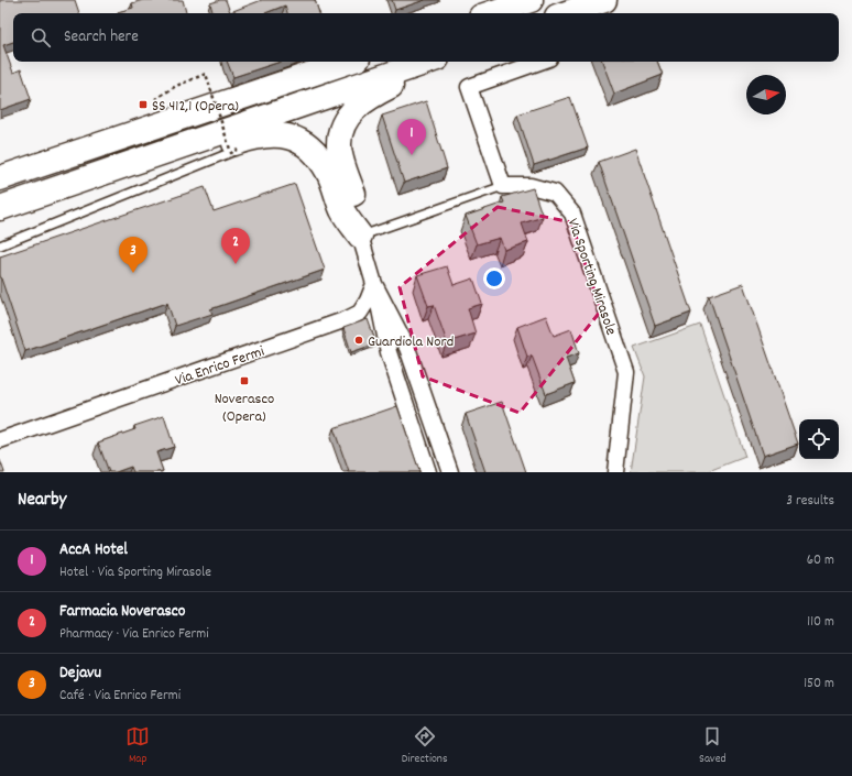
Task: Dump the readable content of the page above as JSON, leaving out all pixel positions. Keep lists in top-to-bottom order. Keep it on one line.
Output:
{"streets":{"street":["Via Sporting Mirasole","Via Enrico Fermi"]},"places":{"transit":["SS 412,1 (Opera)","Noverasco (Opera)"],"other":["Guardiola Nord"]},"north":"right","page":{"search":"Search here","pins":["1","2","3"],"heading":["Nearby","3 results"],"list":[{"mark":"1","name":"AccA Hotel","note":"Hotel · Via Sporting Mirasole","value":"60 m"},{"mark":"2","name":"Farmacia Noverasco","note":"Pharmacy · Via Enrico Fermi","value":"110 m"},{"mark":"3","name":"Dejavu","note":"Café · Via Enrico Fermi","value":"150 m"}],"nav":["Map","Directions","Saved"]}}
